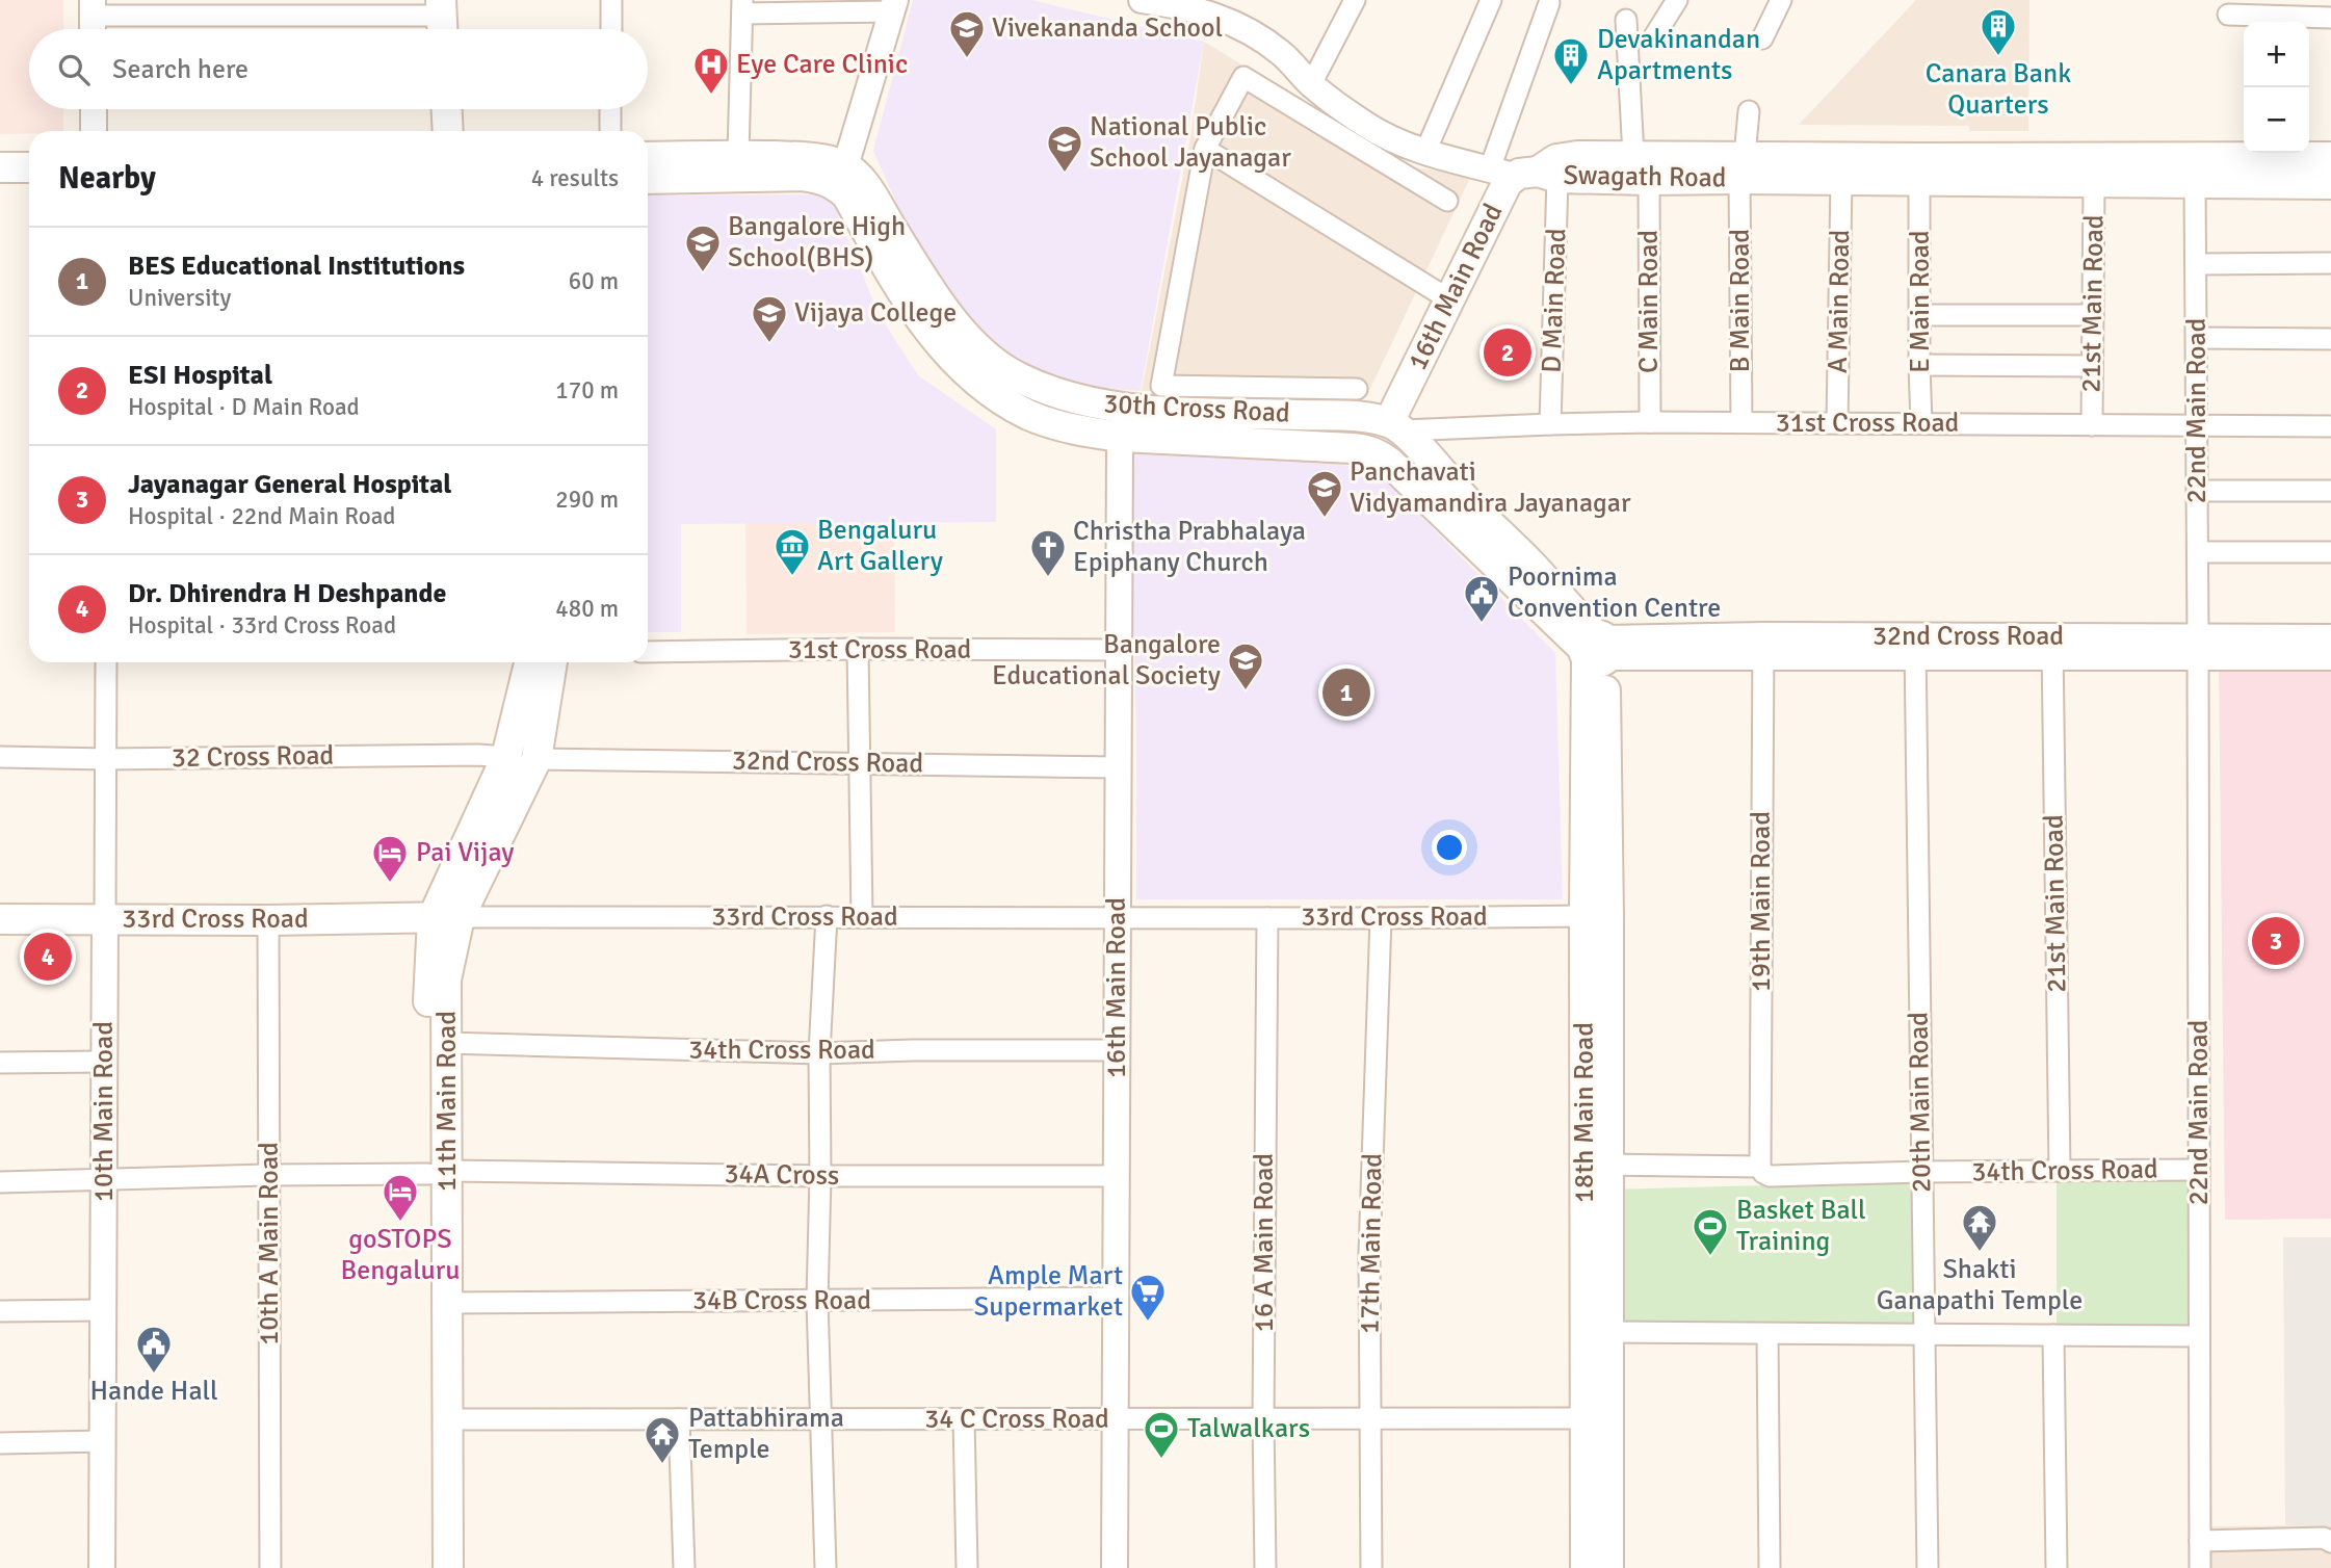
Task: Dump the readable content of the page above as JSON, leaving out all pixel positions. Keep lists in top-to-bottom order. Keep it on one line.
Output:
{"streets":{"main road":["Swagath Road","16th Main Road","30th Cross Road","33rd Cross Road","11th Main Road","18th Main Road"],"street":["D Main Road","B Main Road","C Main Road","A Main Road","E Main Road","21st Main Road","22nd Main Road","31st Cross Road","32nd Cross Road","32 Cross Road","19th Main Road","34th Cross Road","20th Main Road","10th Main Road","34A Cross","16 A Main Road","10th A Main Road","17th Main Road","34B Cross Road","34 C Cross Road"]},"crossings":[["Swagath Road","16th Main Road"],["Swagath Road","D Main Road"],["Swagath Road","B Main Road"],["Swagath Road","C Main Road"],["Swagath Road","A Main Road"],["Swagath Road","E Main Road"],["Swagath Road","21st Main Road"],["Swagath Road","22nd Main Road"],["16th Main Road","D Main Road"],["16th Main Road","30th Cross Road"],["16th Main Road","31st Cross Road"],["16th Main Road","32nd Cross Road"],["16th Main Road","33rd Cross Road"],["16th Main Road","34th Cross Road"],["16th Main Road","34A Cross"],["16th Main Road","34B Cross Road"],["16th Main Road","34 C Cross Road"],["D Main Road","31st Cross Road"],["B Main Road","31st Cross Road"],["C Main Road","31st Cross Road"],["A Main Road","31st Cross Road"],["E Main Road","31st Cross Road"],["21st Main Road","31st Cross Road"],["21st Main Road","32nd Cross Road"],["21st Main Road","34th Cross Road"],["30th Cross Road","31st Cross Road"],["30th Cross Road","32nd Cross Road"],["30th Cross Road","18th Main Road"],["22nd Main Road","31st Cross Road"],["22nd Main Road","32nd Cross Road"],["22nd Main Road","34th Cross Road"],["32nd Cross Road","19th Main Road"],["32nd Cross Road","11th Main Road"],["32nd Cross Road","20th Main Road"],["32nd Cross Road","18th Main Road"],["32 Cross Road","11th Main Road"],["32 Cross Road","10th Main Road"],["19th Main Road","34th Cross Road"],["33rd Cross Road","11th Main Road"],["33rd Cross Road","10th Main Road"],["33rd Cross Road","18th Main Road"],["33rd Cross Road","16 A Main Road"],["33rd Cross Road","10th A Main Road"],["33rd Cross Road","17th Main Road"],["34th Cross Road","11th Main Road"],["34th Cross Road","20th Main Road"],["34th Cross Road","18th Main Road"],["11th Main Road","34A Cross"],["11th Main Road","34B Cross Road"],["11th Main Road","34 C Cross Road"],["18th Main Road","34 C Cross Road"],["16 A Main Road","34 C Cross Road"],["17th Main Road","34 C Cross Road"]],"places":{"building":["Canara Bank Quarters","Devakinandan Apartments"],"school or university":["Vivekananda School","National Public School Jayanagar","Bangalore High School(BHS)","Vijaya College","Panchavati Vidyamandira Jayanagar","Bangalore Educational Society"],"hospital":["Eye Care Clinic"],"museum":["Bengaluru Art Gallery"],"church":["Christha Prabhalaya Epiphany Church"],"public building":["Poornima Convention Centre","Hande Hall"],"hotel":["Pai Vijay","goSTOPS Bengaluru"],"temple":["Shakti Ganapathi Temple","Pattabhirama Temple"],"sports":["Basket Ball Training","Talwalkars"],"supermarket":["Ample Mart Supermarket"]},"page":{"map_buttons":["+","−"],"search":"Search here","heading":["Nearby","4 results"],"list":[{"mark":"1","name":"BES Educational Institutions","note":"University","value":"60 m"},{"mark":"2","name":"ESI Hospital","note":"Hospital · D Main Road","value":"170 m"},{"mark":"3","name":"Jayanagar General Hospital","note":"Hospital · 22nd Main Road","value":"290 m"},{"mark":"4","name":"Dr. Dhirendra H Deshpande","note":"Hospital · 33rd Cross Road","value":"480 m"}],"pins":["2","1","3","4"]}}
